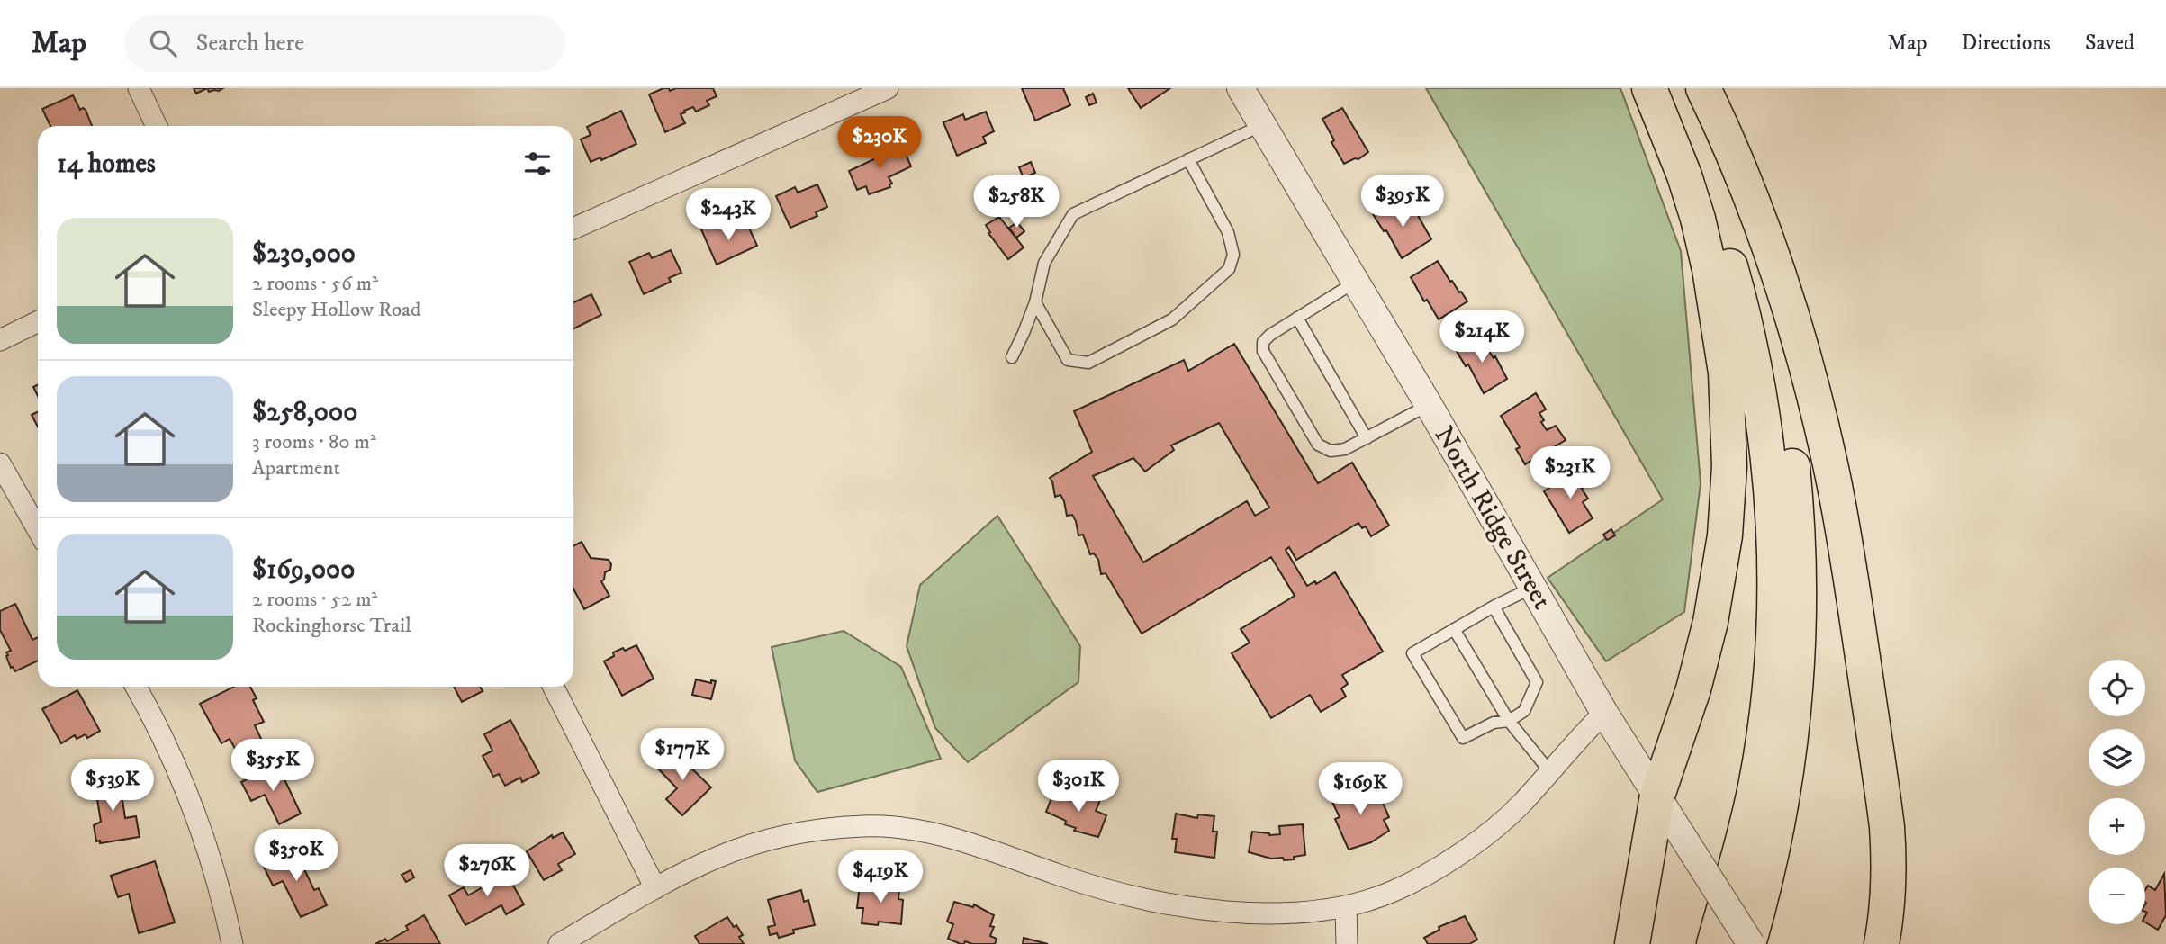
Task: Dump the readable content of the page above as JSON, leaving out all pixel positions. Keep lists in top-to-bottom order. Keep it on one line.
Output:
{"streets":{"street":["North Ridge Street"]},"page":{"header":"Map","search":"Search here","nav":["Map","Directions","Saved"],"price":["$230K","$395K","$258K","$243K","$214K","$231K","$177K","$355K","$539K","$301K","$169K","$350K","$276K","$419K"],"heading":"14 homes","list":[{"name":"$230,000","note":"2 rooms · 56 m² · Sleepy Hollow Road"},{"name":"$258,000","note":"3 rooms · 80 m² · Apartment"},{"name":"$169,000","note":"2 rooms · 52 m² · Rockinghorse Trail"}],"map_buttons":["+","−"]}}
